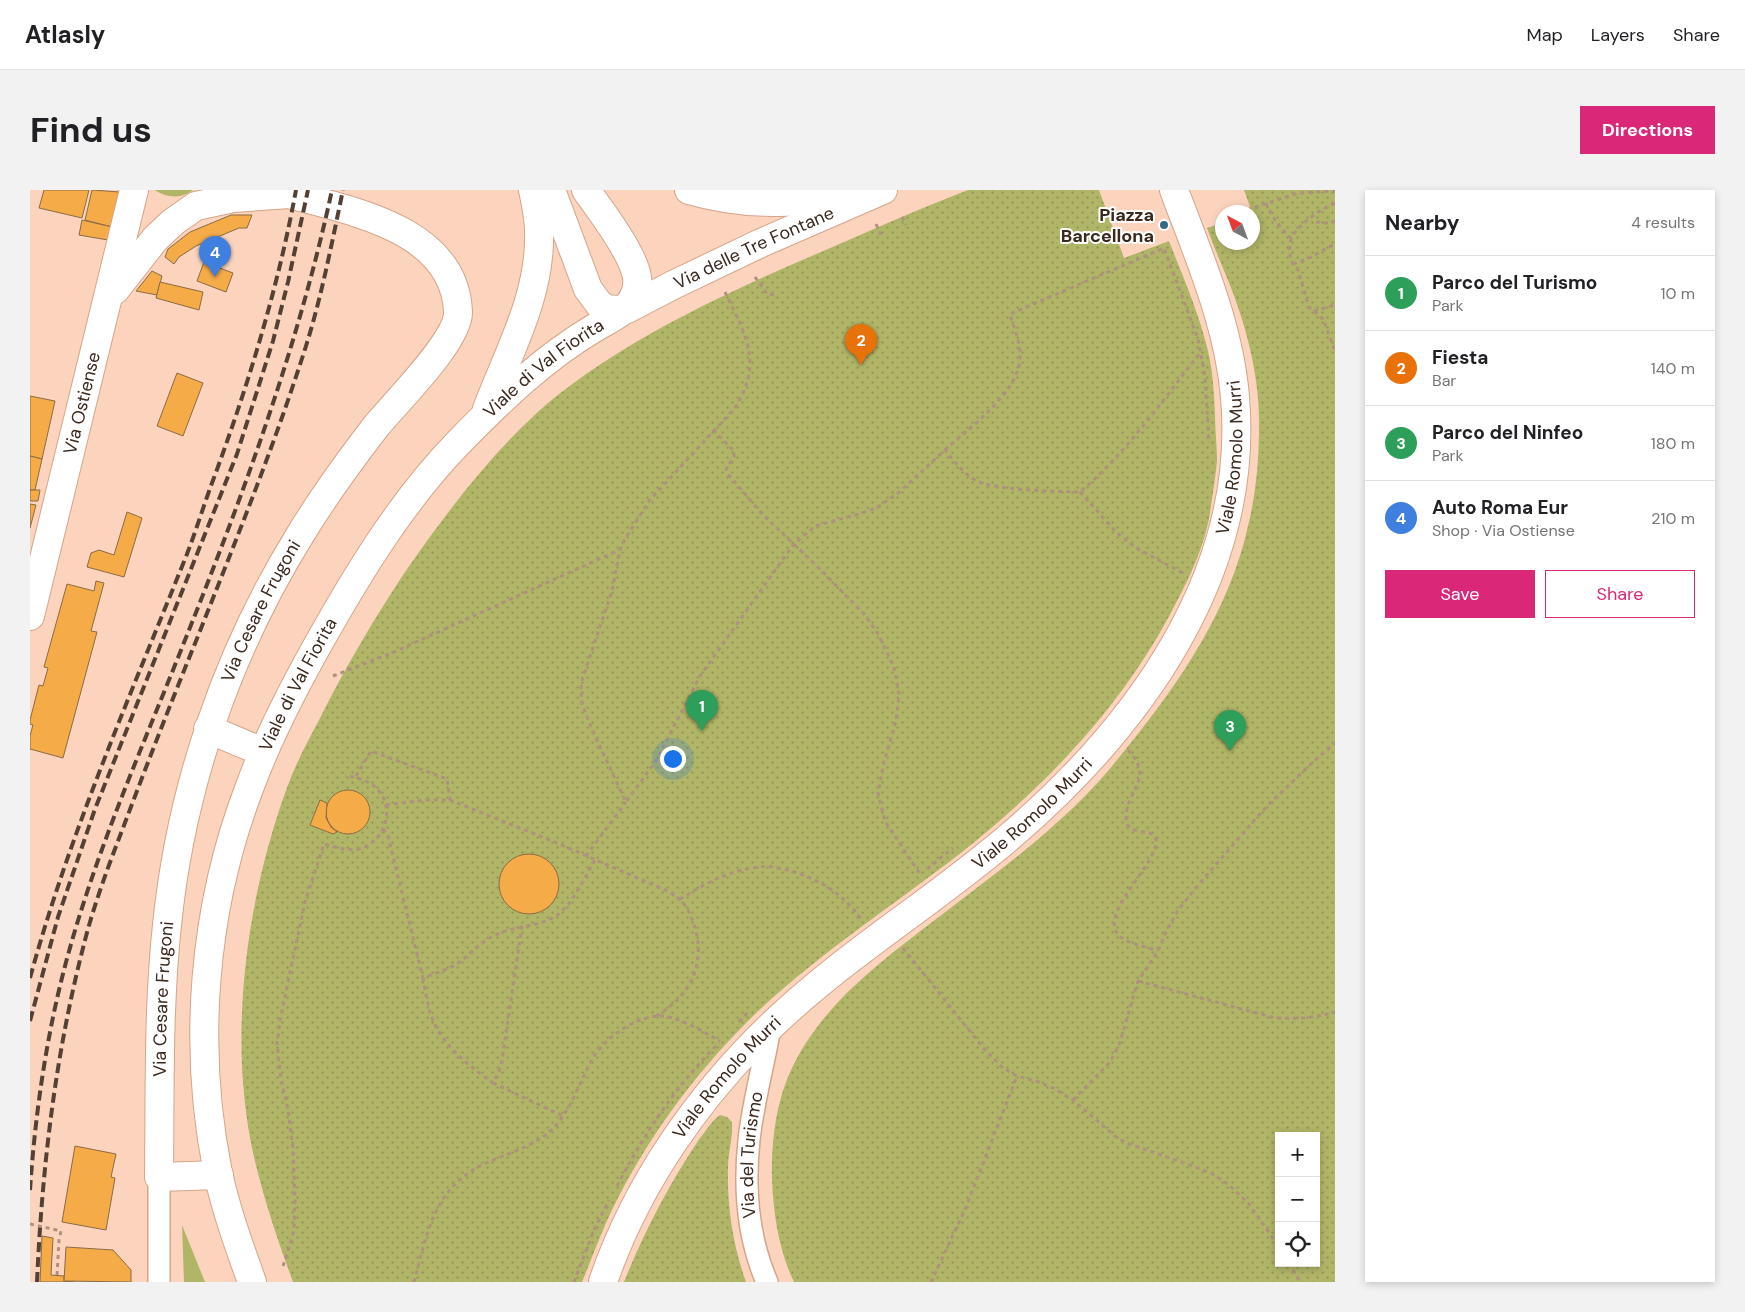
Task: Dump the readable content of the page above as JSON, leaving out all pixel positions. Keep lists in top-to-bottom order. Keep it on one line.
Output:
{"streets":{"street":["Via delle Tre Fontane","Viale di Val Fiorita","Via Ostiense","Viale Romolo Murri","Via Cesare Frugoni","Via del Turismo"]},"crossings":[["Via delle Tre Fontane","Viale di Val Fiorita"],["Viale Romolo Murri","Via del Turismo"]],"places":["Piazza Barcellona"],"north":"top left","page":{"header":"Atlasly","nav":["Map","Layers","Share"],"buttons":["Directions",["Save","Share"]],"title":"Find us","heading":["Nearby","4 results"],"pins":["4","2","1","3"],"list":[{"mark":"1","name":"Parco del Turismo","note":"Park","value":"10 m"},{"mark":"2","name":"Fiesta","note":"Bar","value":"140 m"},{"mark":"3","name":"Parco del Ninfeo","note":"Park","value":"180 m"},{"mark":"4","name":"Auto Roma Eur","note":"Shop · Via Ostiense","value":"210 m"}],"map_buttons":["+","−"]}}
